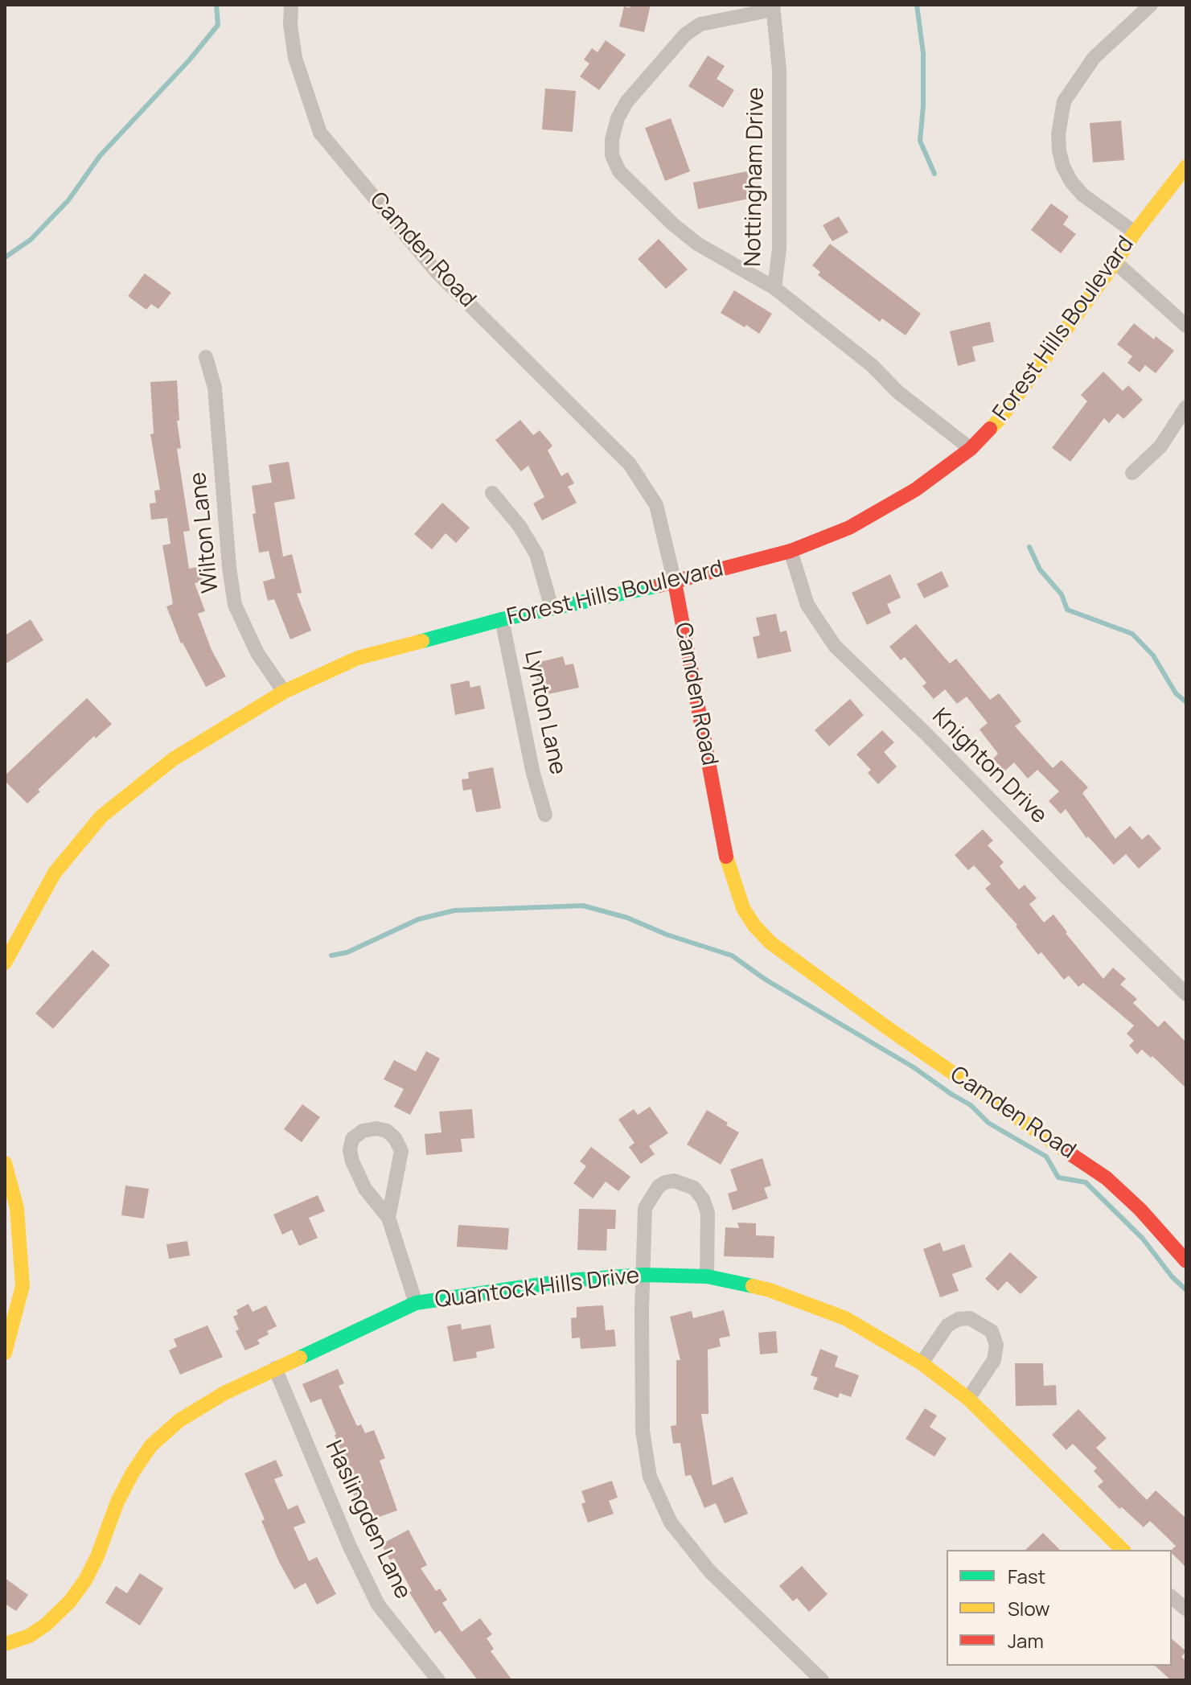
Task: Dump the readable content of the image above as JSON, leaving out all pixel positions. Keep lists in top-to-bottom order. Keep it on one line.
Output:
{"streets":{"street":["Nottingham Drive","Camden Road","Forest Hills Boulevard","Wilton Lane","Lynton Lane","Knighton Drive","Quantock Hills Drive","Haslingden Lane"]},"crossings":[["Nottingham Drive","Forest Hills Boulevard"],["Camden Road","Forest Hills Boulevard"],["Forest Hills Boulevard","Wilton Lane"],["Forest Hills Boulevard","Lynton Lane"],["Forest Hills Boulevard","Knighton Drive"],["Quantock Hills Drive","Haslingden Lane"]],"legend":["Fast","Slow","Jam"]}
